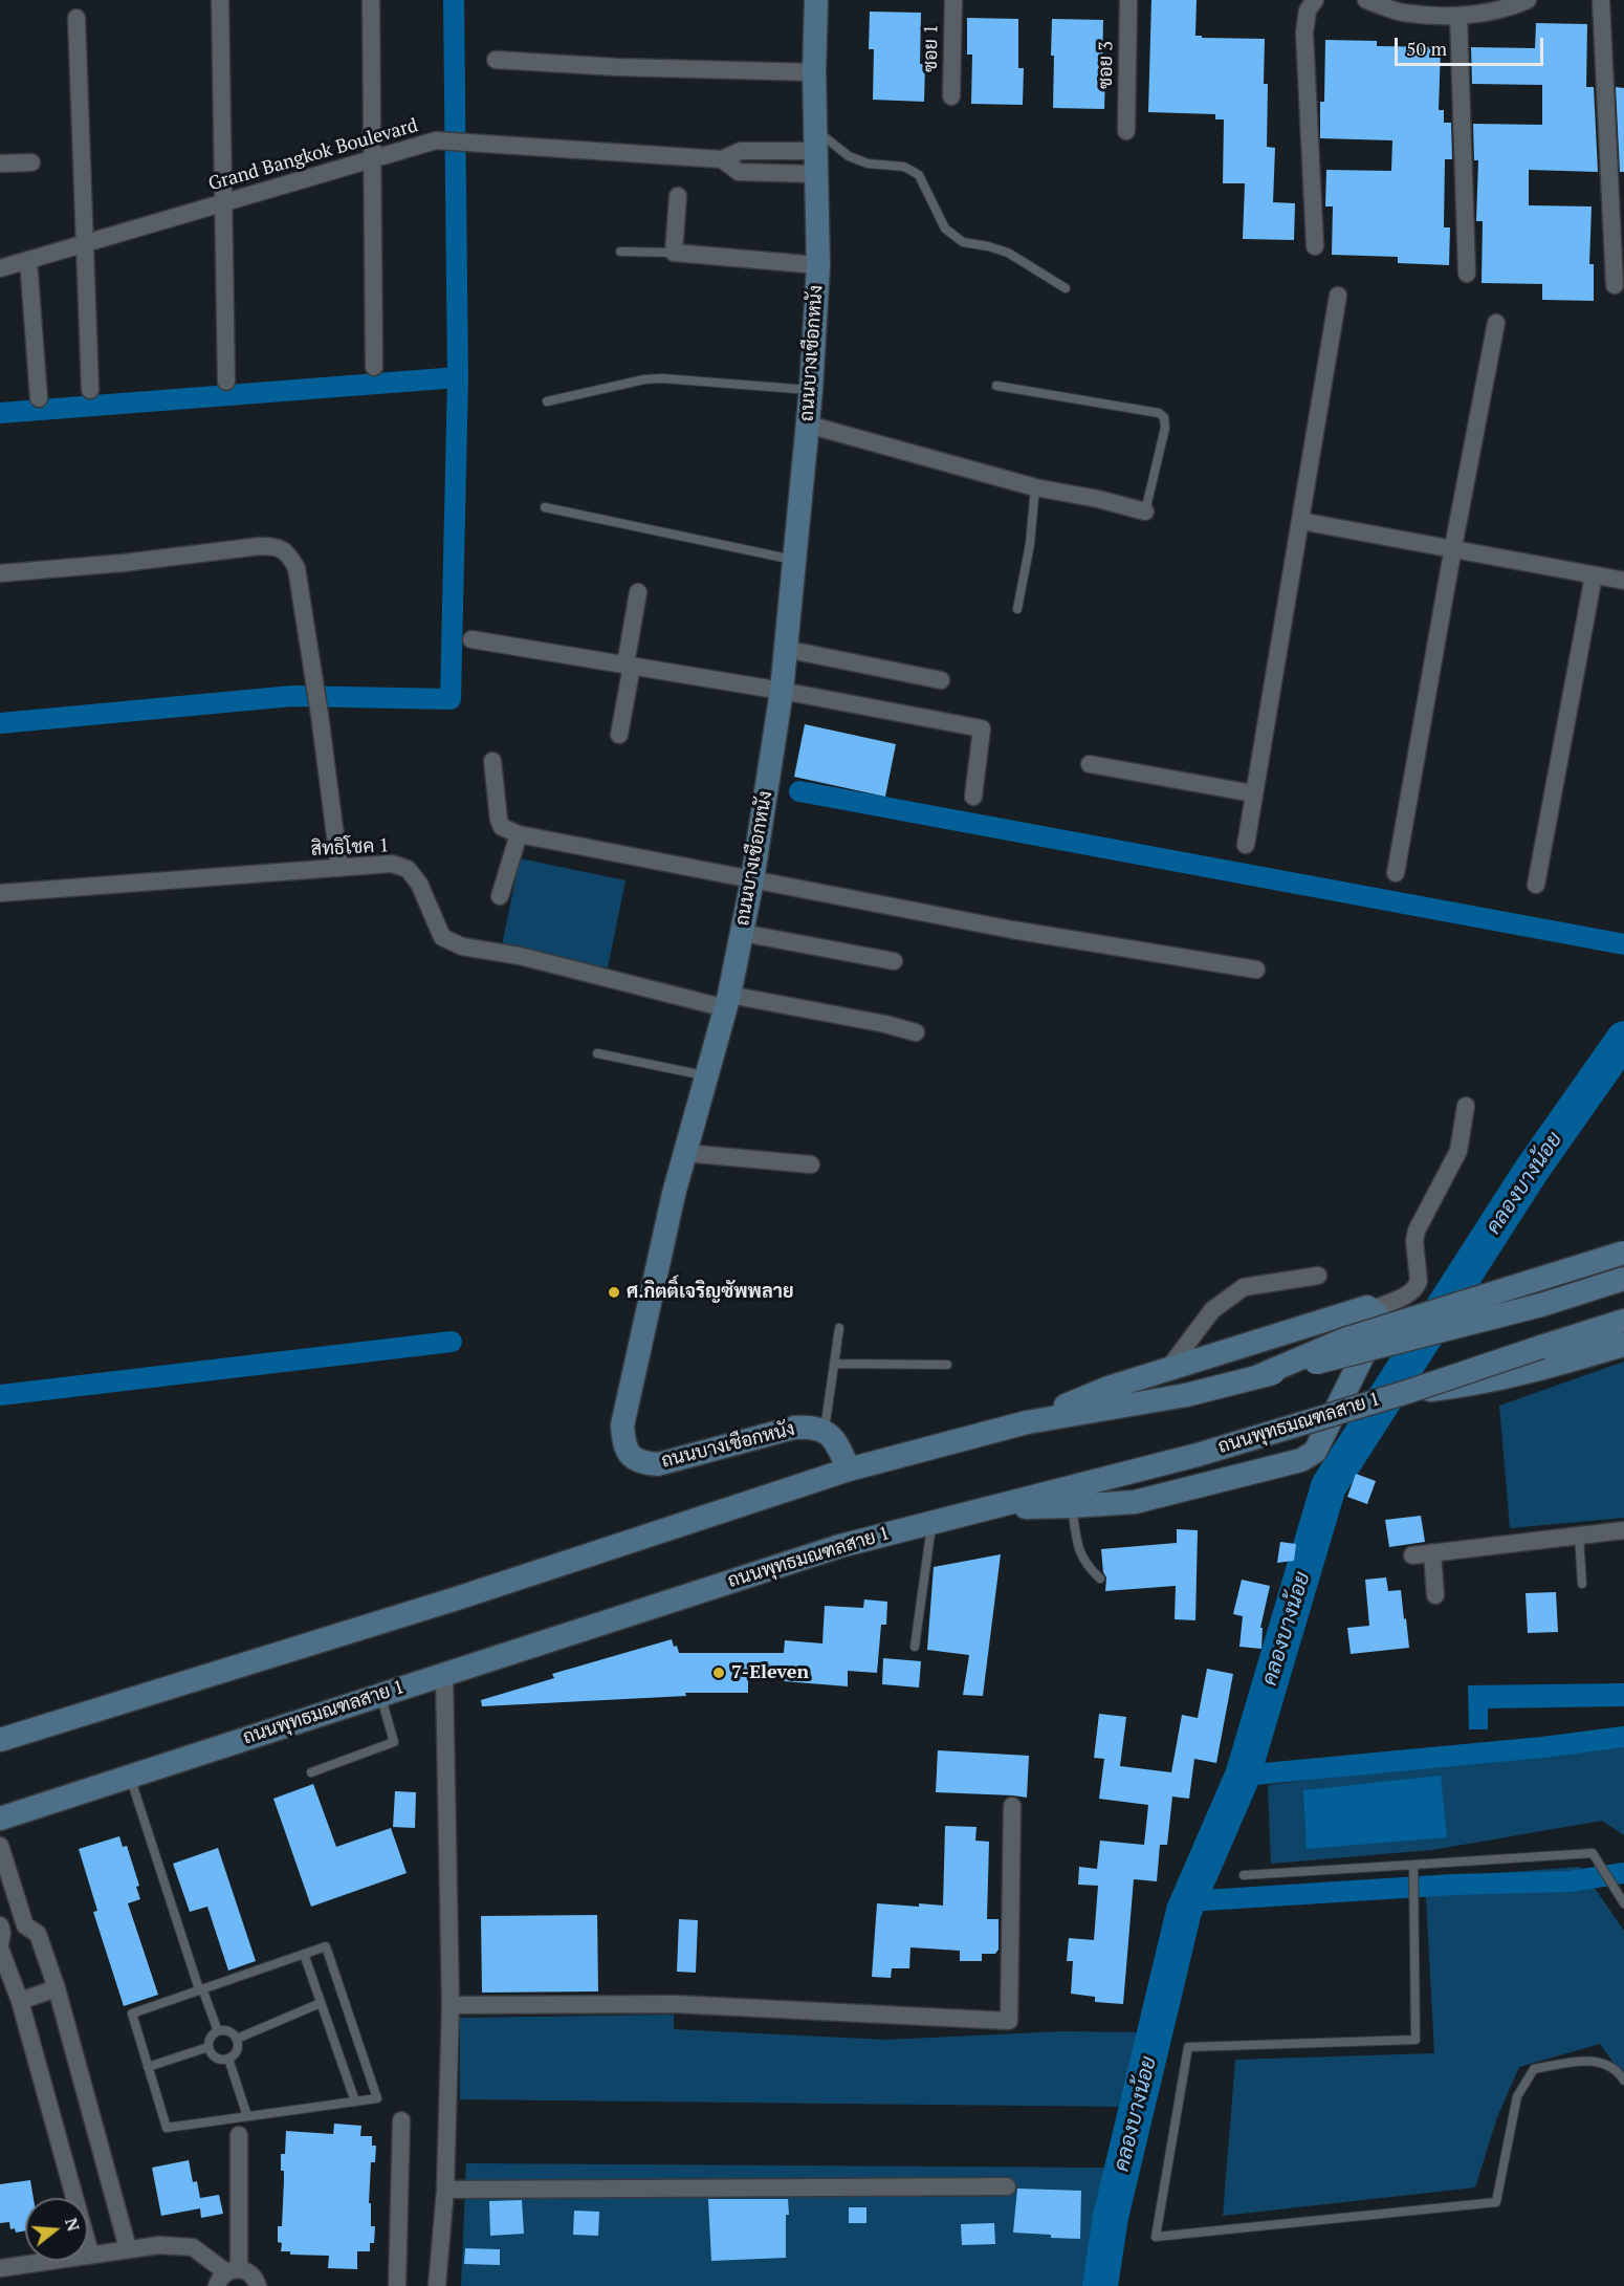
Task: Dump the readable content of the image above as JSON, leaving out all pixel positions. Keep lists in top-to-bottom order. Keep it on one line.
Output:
{"streets":{"main road":["ถนนบางเชือกหนัง","ถนนพุทธมณฑลสาย 1"],"street":["ซอย 1","ซอย 3","Grand Bangkok Boulevard","สิทธิโชค 1"]},"crossings":[["Grand Bangkok Boulevard","ถนนบางเชือกหนัง"],["ถนนบางเชือกหนัง","สิทธิโชค 1"]],"water":["คลองบางน้อย"],"places":["ศ.กิตติ์เจริญซัพพลาย","7-Eleven"],"scale_bar":"50 m","north":"right"}
